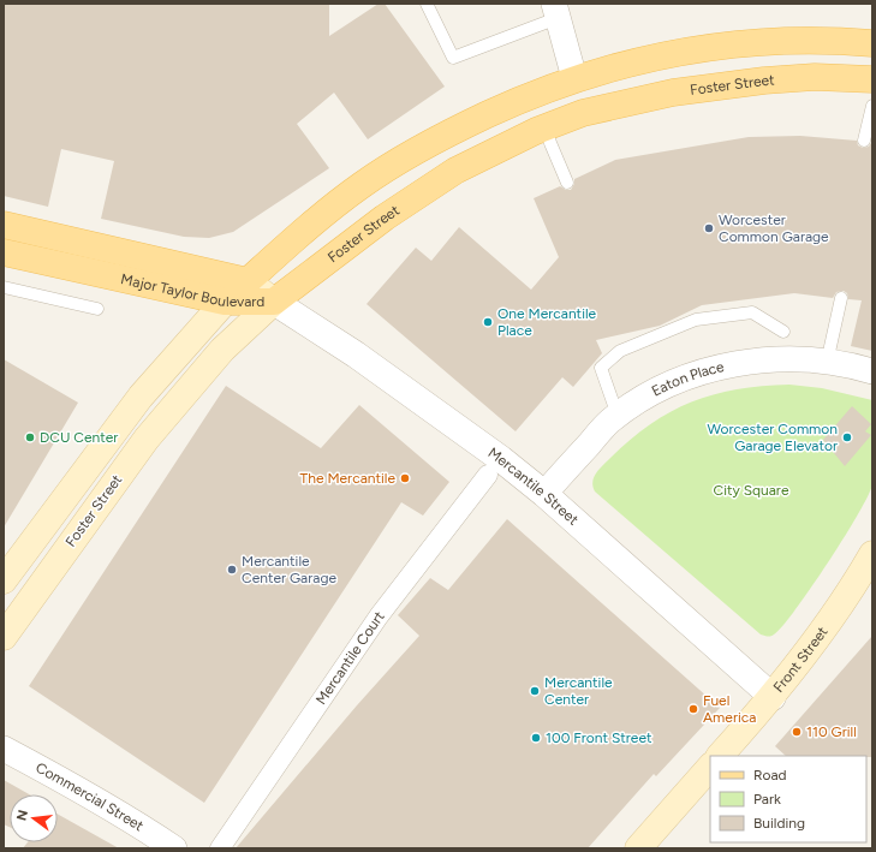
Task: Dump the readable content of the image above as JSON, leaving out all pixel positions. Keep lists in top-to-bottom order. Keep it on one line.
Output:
{"streets":{"main road":["Foster Street","Major Taylor Boulevard","Front Street"],"street":["Eaton Place","Mercantile Street","Mercantile Court","Commercial Street"]},"crossings":[["Foster Street","Major Taylor Boulevard"],["Foster Street","Mercantile Street"],["Major Taylor Boulevard","Mercantile Street"],["Eaton Place","Mercantile Street"],["Mercantile Street","Front Street"]],"parks":["City Square"],"places":["Worcester Common Garage","One Mercantile Place","DCU Center","Worcester Common Garage Elevator","The Mercantile","Mercantile Center Garage","Mercantile Center","Fuel America","110 Grill","100 Front Street"],"legend":["Road","Park","Building"],"north":"left"}
